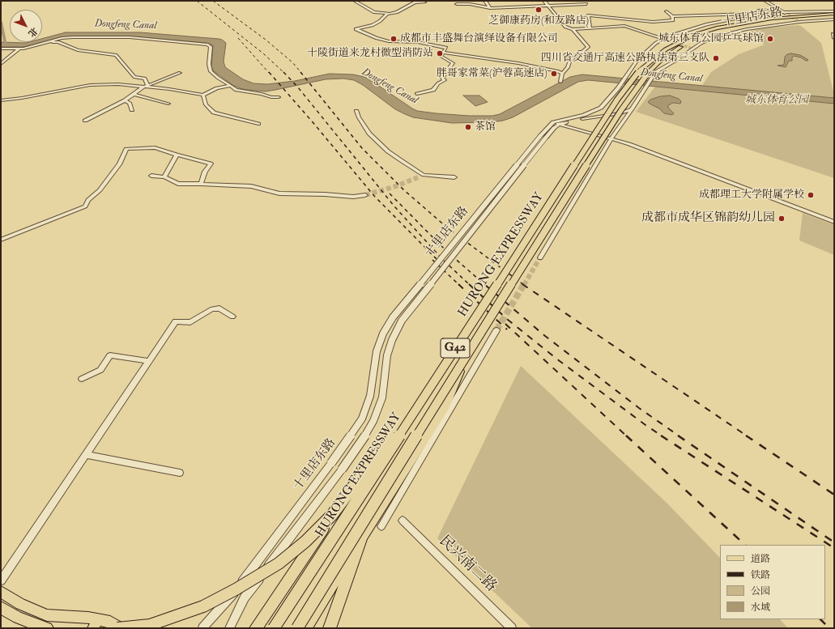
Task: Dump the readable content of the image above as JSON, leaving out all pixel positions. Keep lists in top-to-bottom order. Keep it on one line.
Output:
{"streets":{"highway":["HURONG EXPRESSWAY","G42"],"street":["十里店东路","民兴南二路"]},"crossings":[["十里店东路","HURONG EXPRESSWAY"]],"water":["Dongfeng Canal"],"parks":["城东体育公园"],"places":["芝御康药房(和友路店)","成都市丰盛舞台演绎设备有限公司","城东体育公园乒乓球馆","十陵街道来龙村微型消防站","四川省交通厅高速公路执法第三支队","胖哥家常菜(沪蓉高速店)","茶馆","成都理工大学附属学校","成都市成华区锦韵幼儿园"],"legend":["道路","铁路","公园","水域"],"north":"bottom right"}
